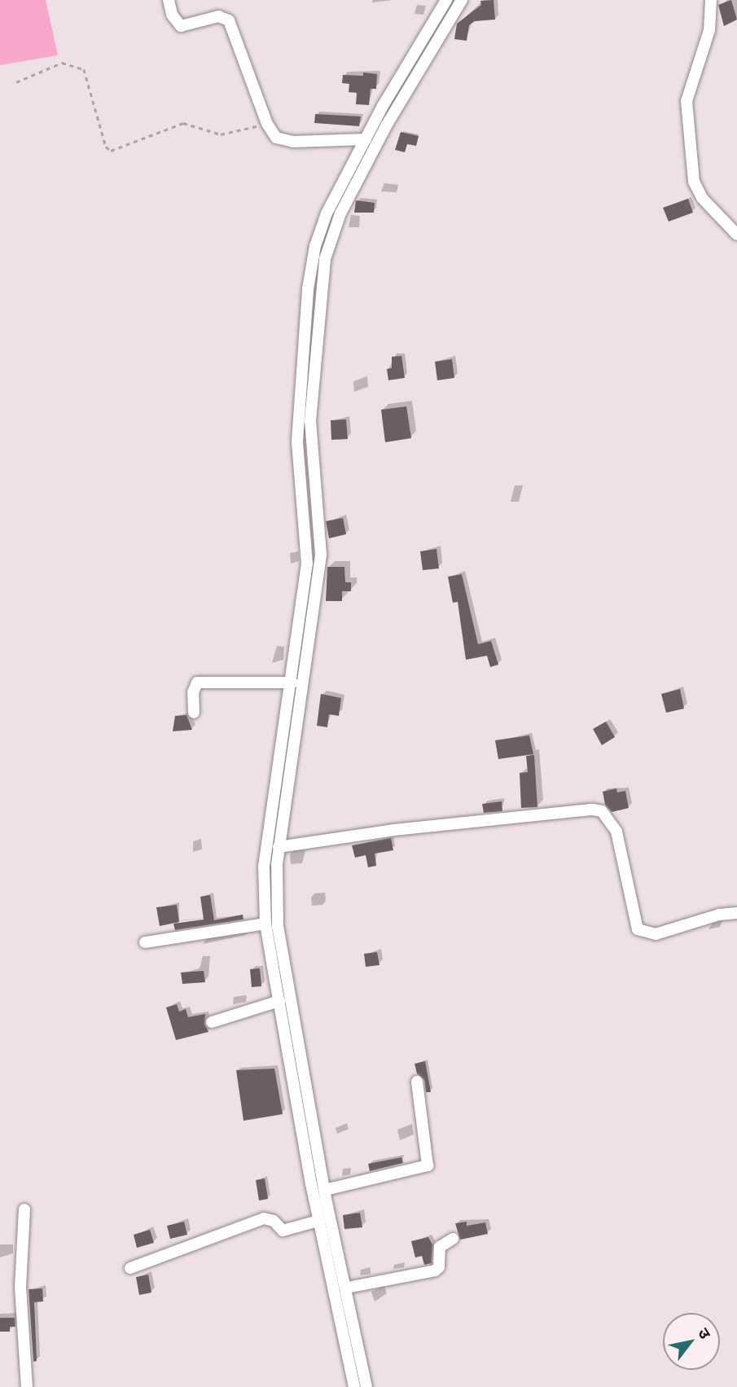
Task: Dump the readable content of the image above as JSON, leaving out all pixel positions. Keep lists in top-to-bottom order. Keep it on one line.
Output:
{"north":"top right"}
